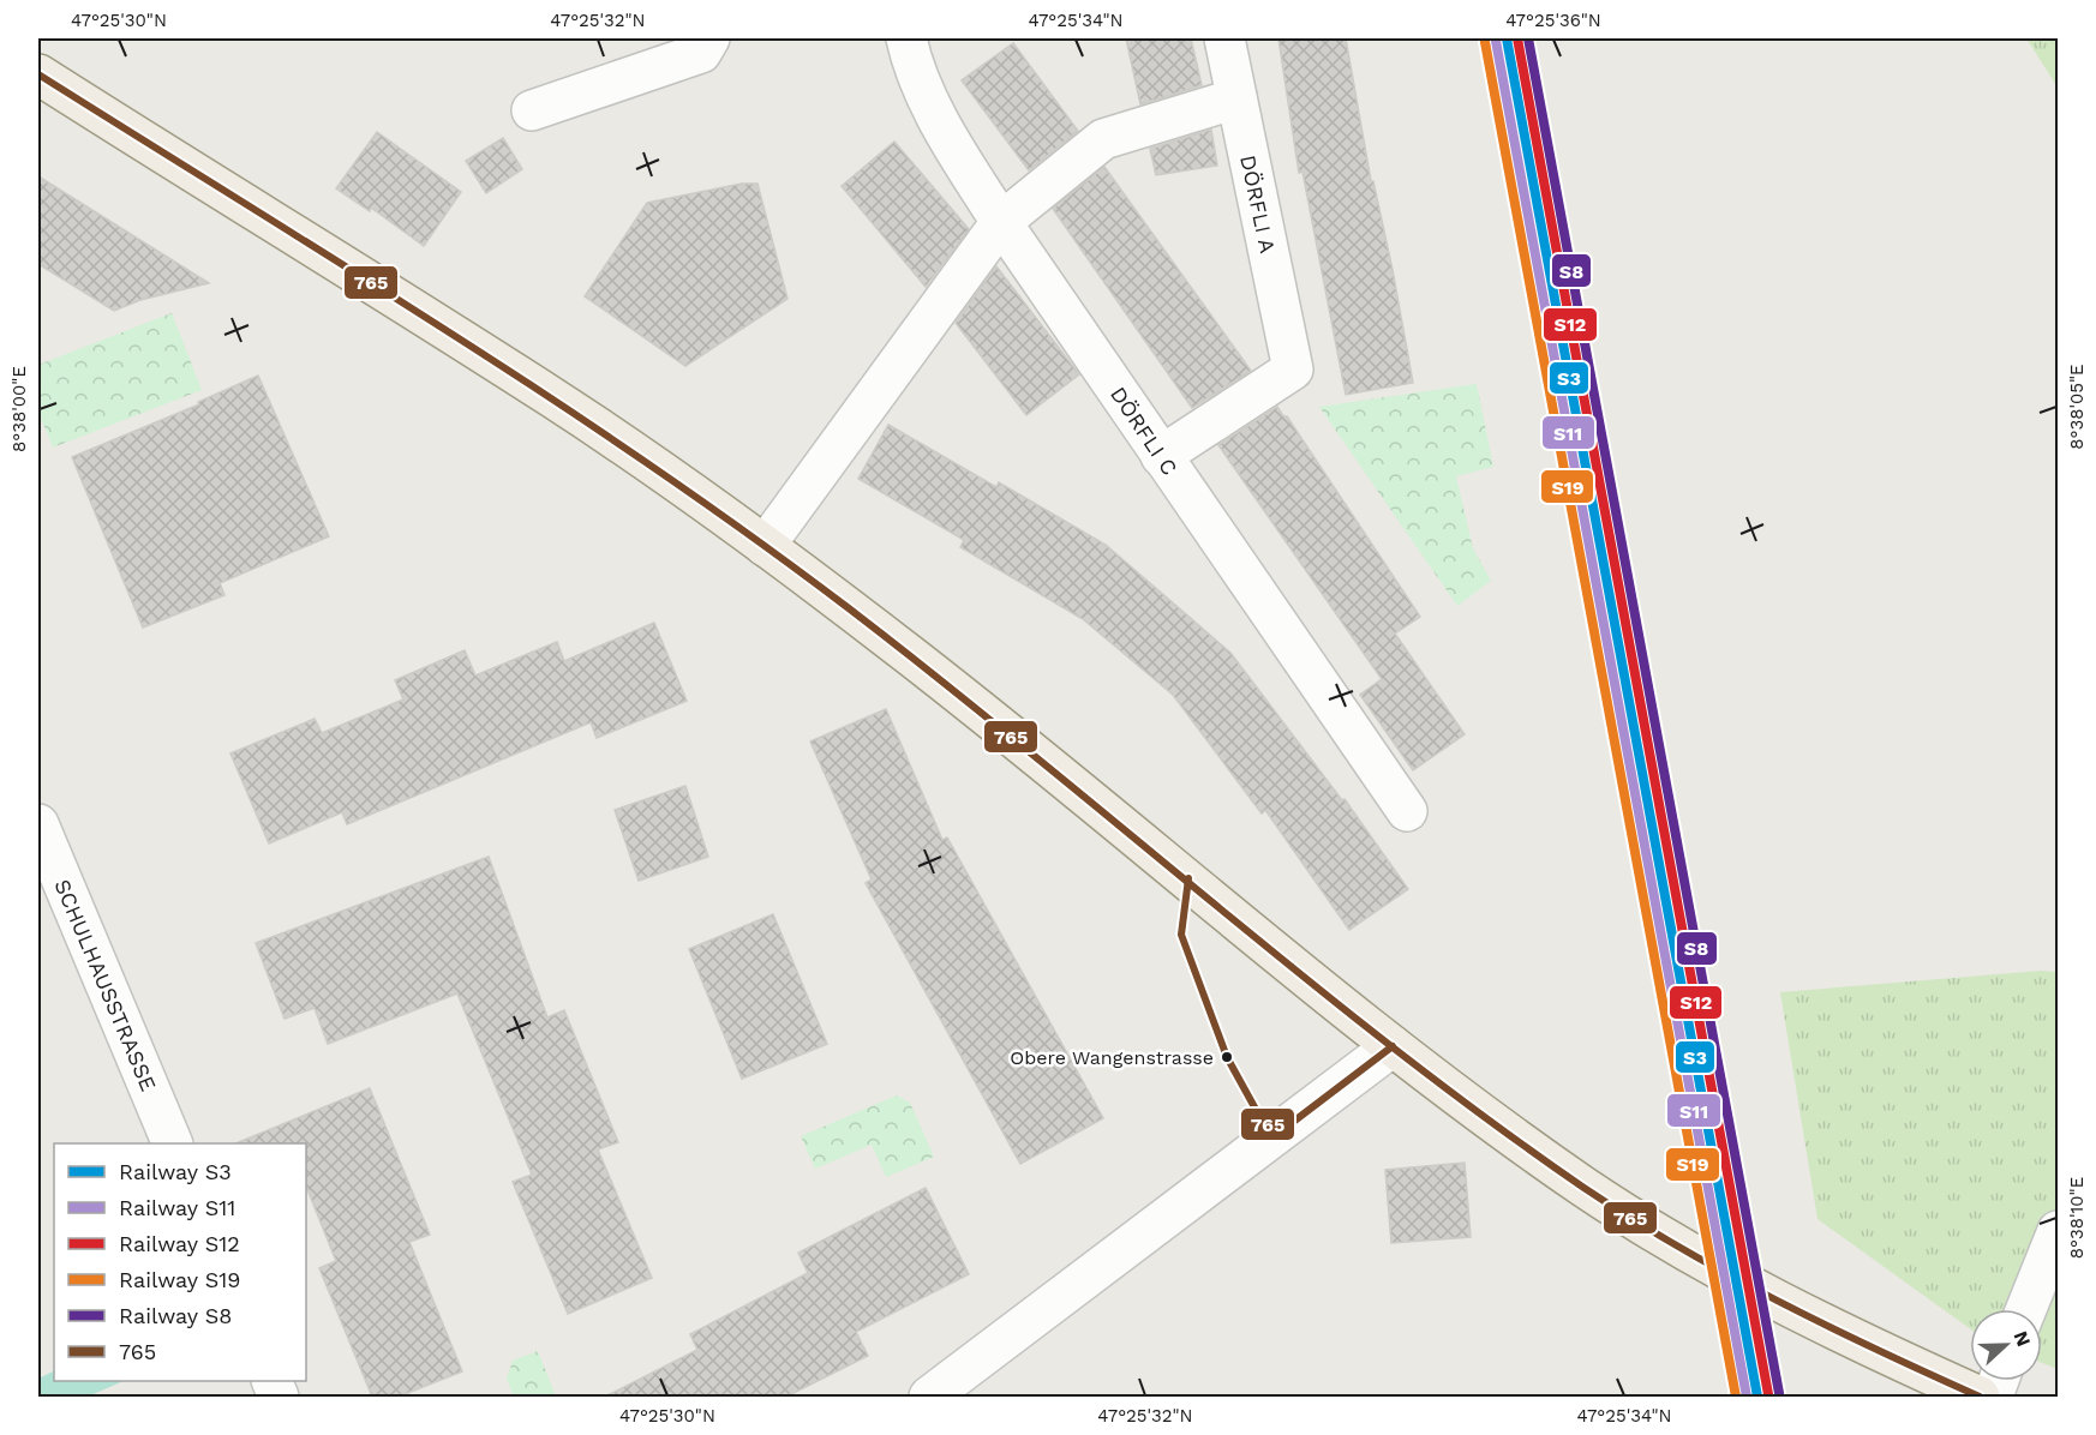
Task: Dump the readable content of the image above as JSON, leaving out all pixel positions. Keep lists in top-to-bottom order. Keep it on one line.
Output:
{"streets":{"street":["DÖRFLI A","DÖRFLI C","SCHULHAUSSTRASSE"]},"crossings":[["DÖRFLI A","DÖRFLI C"]],"places":["Obere Wangenstrasse"],"lines":["rail line S3","rail line S12","rail line S8","rail line S11","rail line S19","transit line 765"],"legend":["Railway S3","Railway S11","Railway S12","Railway S19","Railway S8","765"],"north":"right","coordinates":["47°25'30\"N","47°25'32\"N","47°25'34\"N","47°25'36\"N","8°38'05\"E","8°38'00\"E","8°38'10\"E"]}
